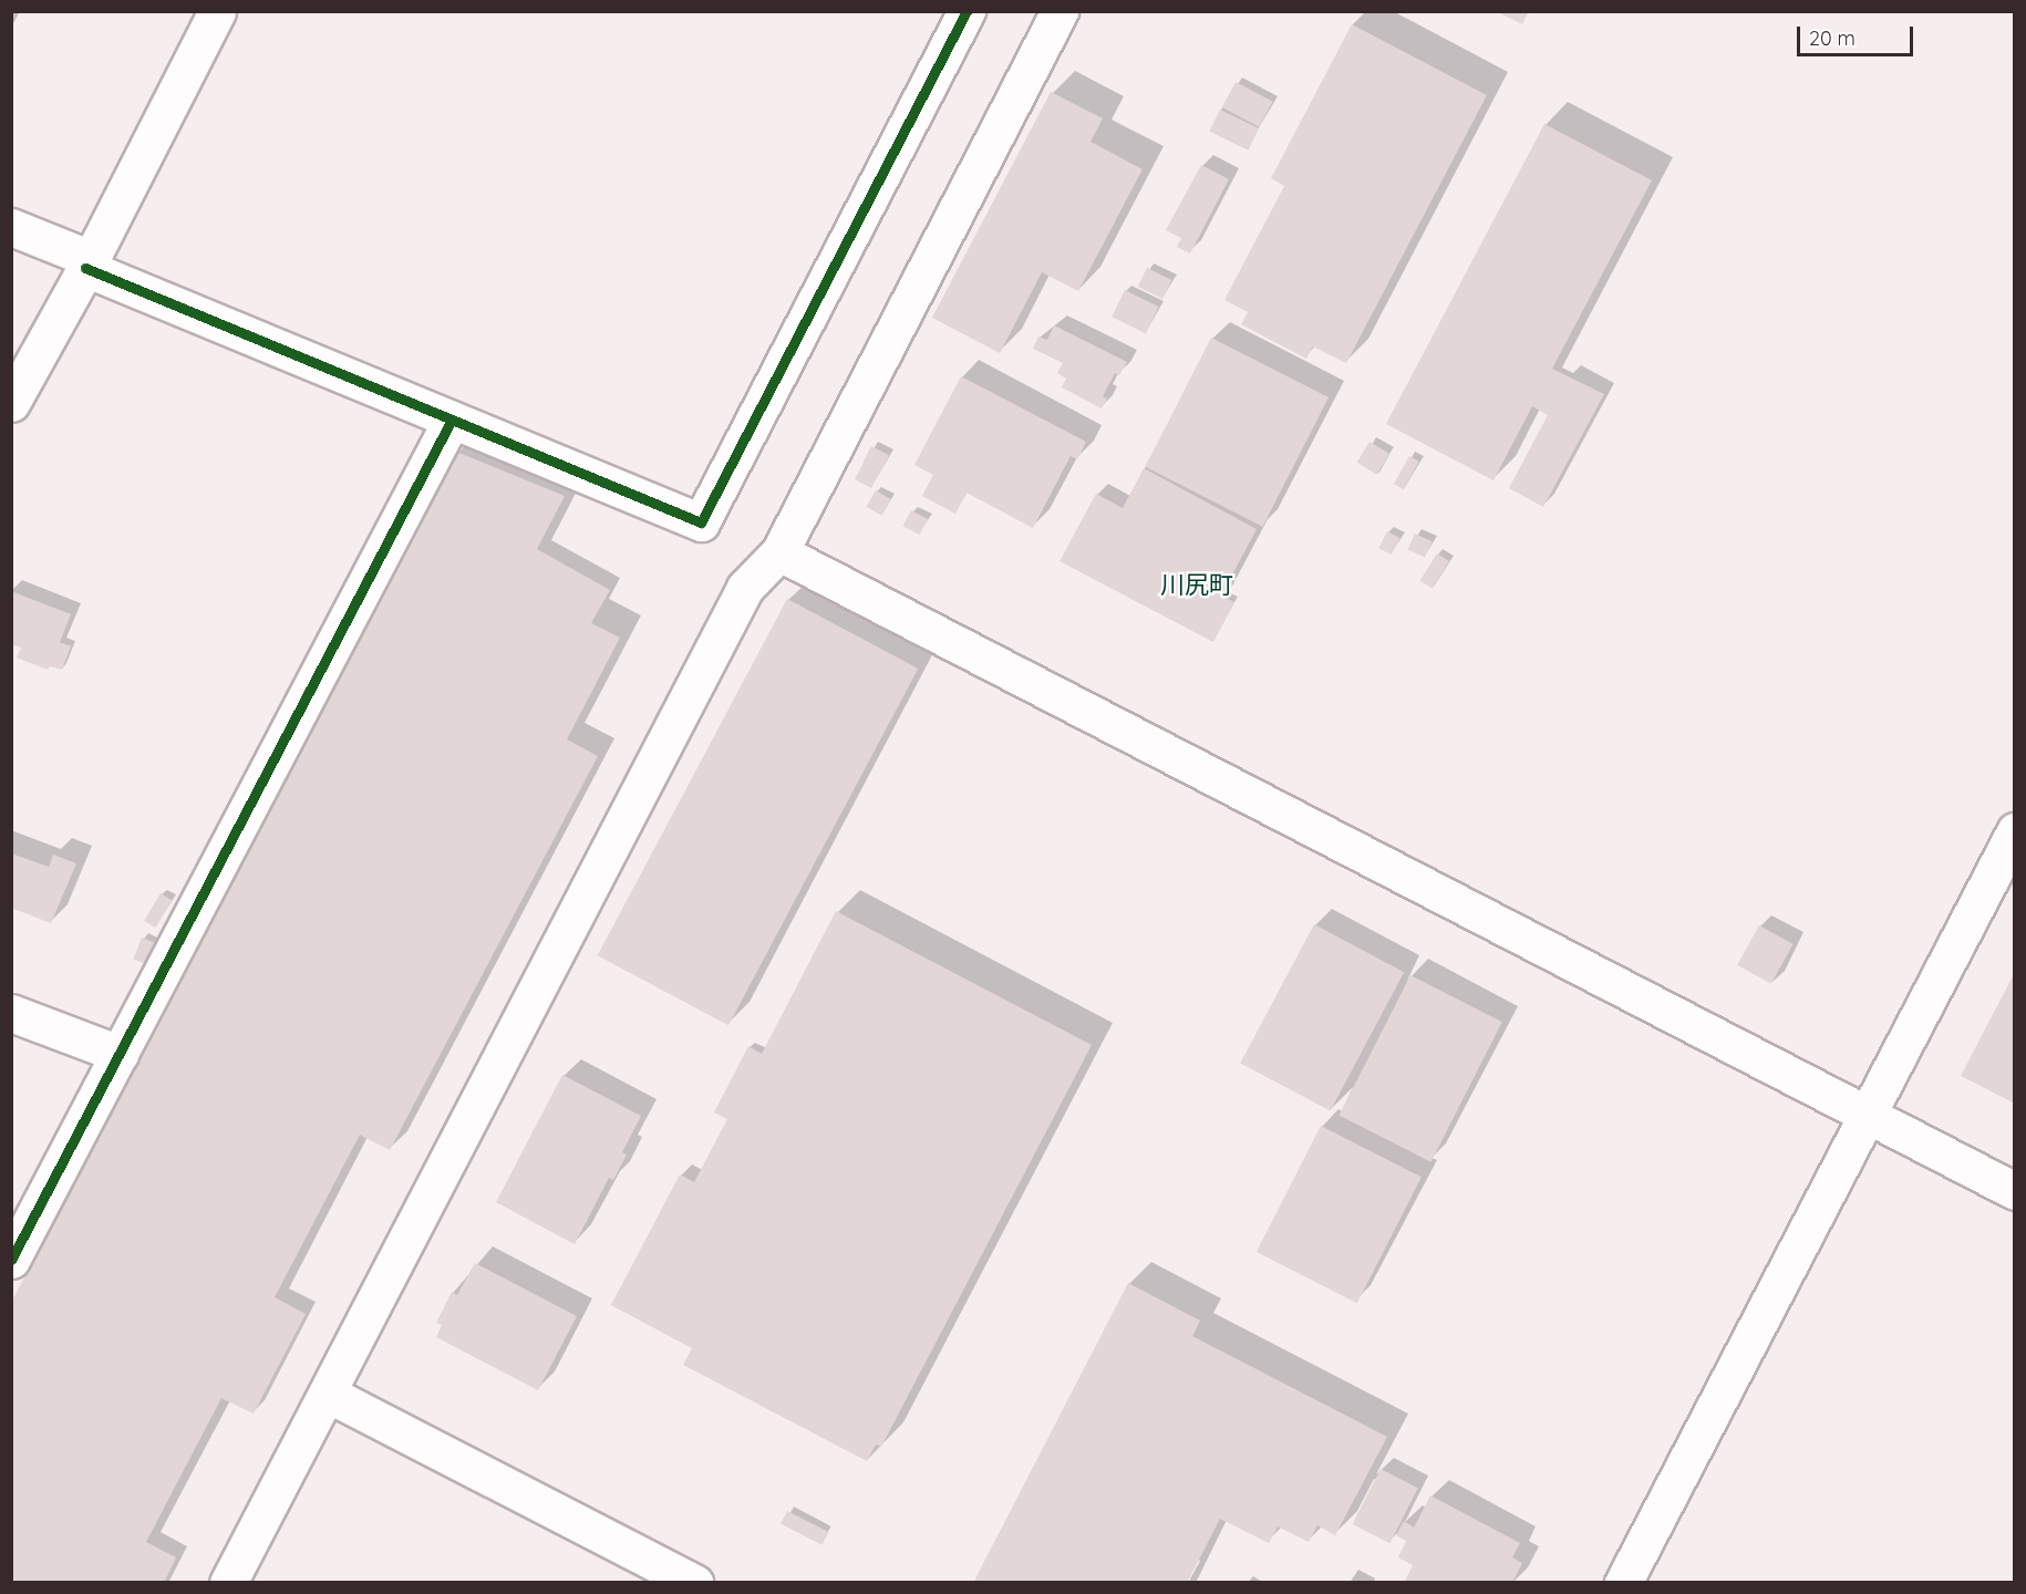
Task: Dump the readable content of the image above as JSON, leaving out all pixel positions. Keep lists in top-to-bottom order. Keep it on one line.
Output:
{"districts":["川尻町"],"scale_bar":"20 m"}
